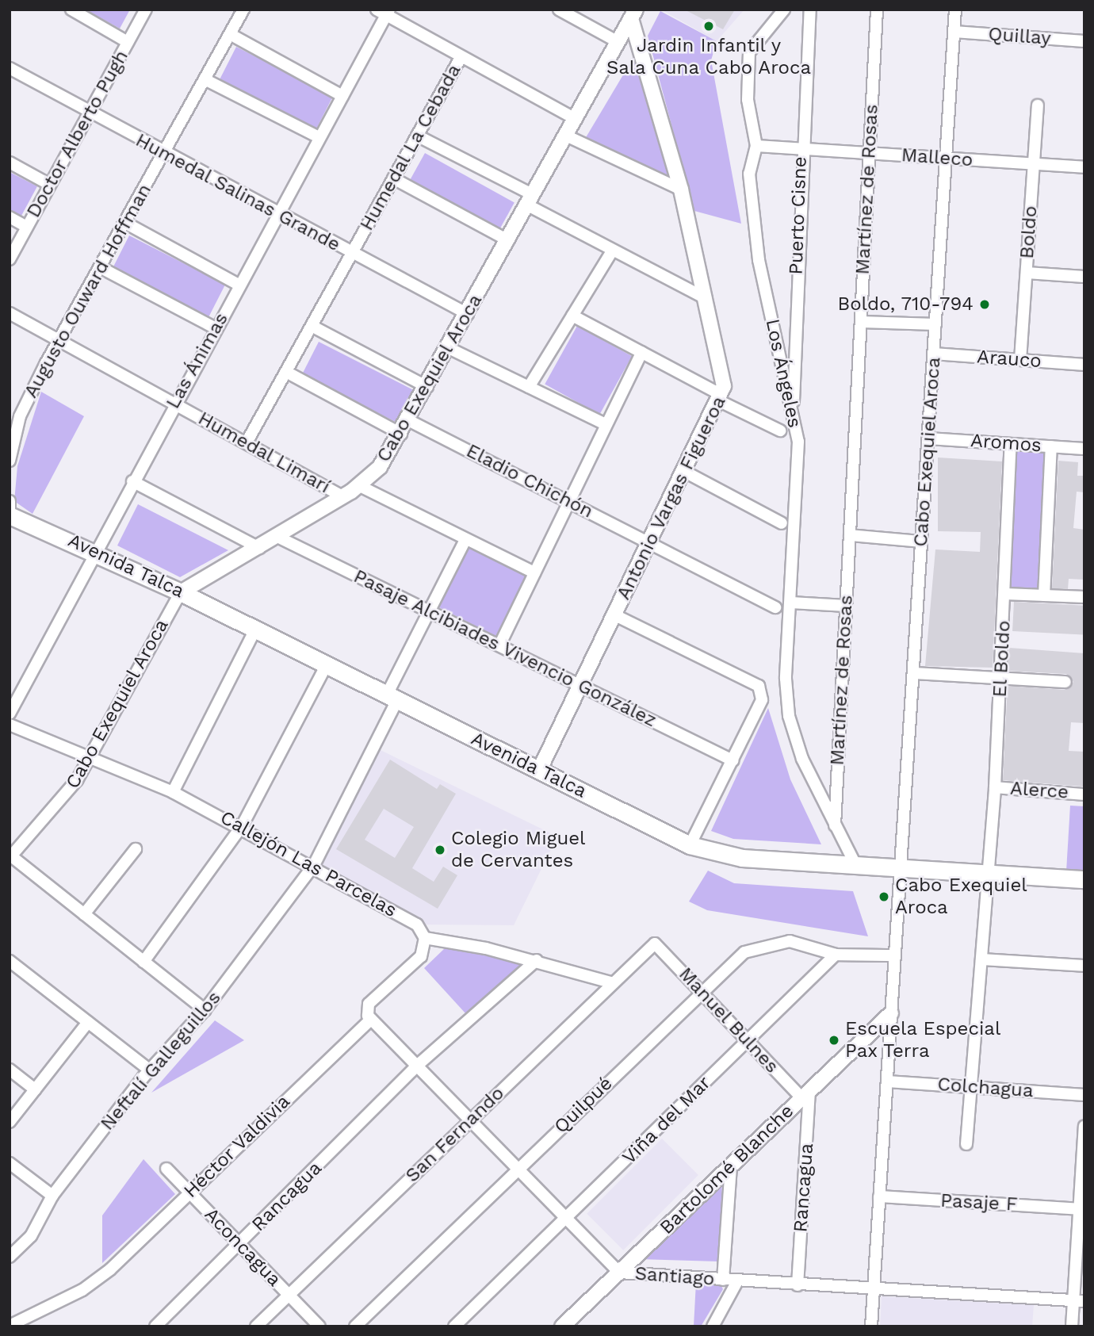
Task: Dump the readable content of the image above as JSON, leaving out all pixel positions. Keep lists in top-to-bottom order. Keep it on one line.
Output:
{"streets":{"main road":["Avenida Talca"],"street":["Quillay","Doctor Alberto Pugh","Humedal La Cebada","Malleco","Martínez de Rosas","Humedal Salinas Grande","Puerto Cisne","Boldo","Augusto Ouward Hoffman","Arauco","Las Ánimas","Los Ángeles","Cabo Exequiel Aroca","Aromos","Humedal Limarí","Eladio Chichón","Antonio Vargas Figueroa","Pasaje Alcibiades Vivencio González","El Boldo","Alerce","Callejón Las Parcelas","Manuel Bulnes","Neftalí Galleguillos","Colchagua","Quilpué","Viña del Mar","San Fernando","Héctor Valdivia","Bartolomé Blanche","Rancagua","Pasaje F","Aconcagua","Santiago"]},"crossings":[["Quillay","Cabo Exequiel Aroca"],["Doctor Alberto Pugh","Humedal Salinas Grande"],["Humedal La Cebada","Humedal Salinas Grande"],["Humedal La Cebada","Humedal Limarí"],["Malleco","Martínez de Rosas"],["Malleco","Puerto Cisne"],["Malleco","Boldo"],["Malleco","Los Ángeles"],["Malleco","Cabo Exequiel Aroca"],["Martínez de Rosas","Los Ángeles"],["Humedal Salinas Grande","Augusto Ouward Hoffman"],["Humedal Salinas Grande","Las Ánimas"],["Humedal Salinas Grande","Cabo Exequiel Aroca"],["Puerto Cisne","Los Ángeles"],["Boldo","Arauco"],["Augusto Ouward Hoffman","Humedal Limarí"],["Arauco","Cabo Exequiel Aroca"],["Las Ánimas","Humedal Limarí"],["Las Ánimas","Avenida Talca"],["Los Ángeles","Avenida Talca"],["Cabo Exequiel Aroca","Aromos"],["Cabo Exequiel Aroca","Humedal Limarí"],["Cabo Exequiel Aroca","Eladio Chichón"],["Cabo Exequiel Aroca","Antonio Vargas Figueroa"],["Cabo Exequiel Aroca","Avenida Talca"],["Cabo Exequiel Aroca","Pasaje Alcibiades Vivencio González"],["Cabo Exequiel Aroca","Callejón Las Parcelas"],["Cabo Exequiel Aroca","Colchagua"],["Cabo Exequiel Aroca","Bartolomé Blanche"],["Cabo Exequiel Aroca","Pasaje F"],["Cabo Exequiel Aroca","Santiago"],["Aromos","El Boldo"],["Eladio Chichón","Antonio Vargas Figueroa"],["Antonio Vargas Figueroa","Avenida Talca"],["Antonio Vargas Figueroa","Pasaje Alcibiades Vivencio González"],["Avenida Talca","El Boldo"],["Avenida Talca","Neftalí Galleguillos"],["Pasaje Alcibiades Vivencio González","Neftalí Galleguillos"],["El Boldo","Alerce"],["El Boldo","Colchagua"],["Callejón Las Parcelas","Neftalí Galleguillos"],["Callejón Las Parcelas","Héctor Valdivia"],["Manuel Bulnes","Quilpué"],["Manuel Bulnes","Viña del Mar"],["Manuel Bulnes","San Fernando"],["Manuel Bulnes","Bartolomé Blanche"],["Manuel Bulnes","Rancagua"],["Quilpué","Viña del Mar"],["Quilpué","Santiago"],["Viña del Mar","Santiago"],["San Fernando","Aconcagua"],["San Fernando","Santiago"],["Héctor Valdivia","Aconcagua"],["Héctor Valdivia","Santiago"],["Bartolomé Blanche","Rancagua"],["Bartolomé Blanche","Santiago"],["Rancagua","Aconcagua"],["Rancagua","Santiago"]],"places":["Jardin Infantil y Sala Cuna Cabo Aroca","Boldo, 710-794","Colegio Miguel de Cervantes","Cabo Exequiel Aroca","Escuela Especial Pax Terra"]}
